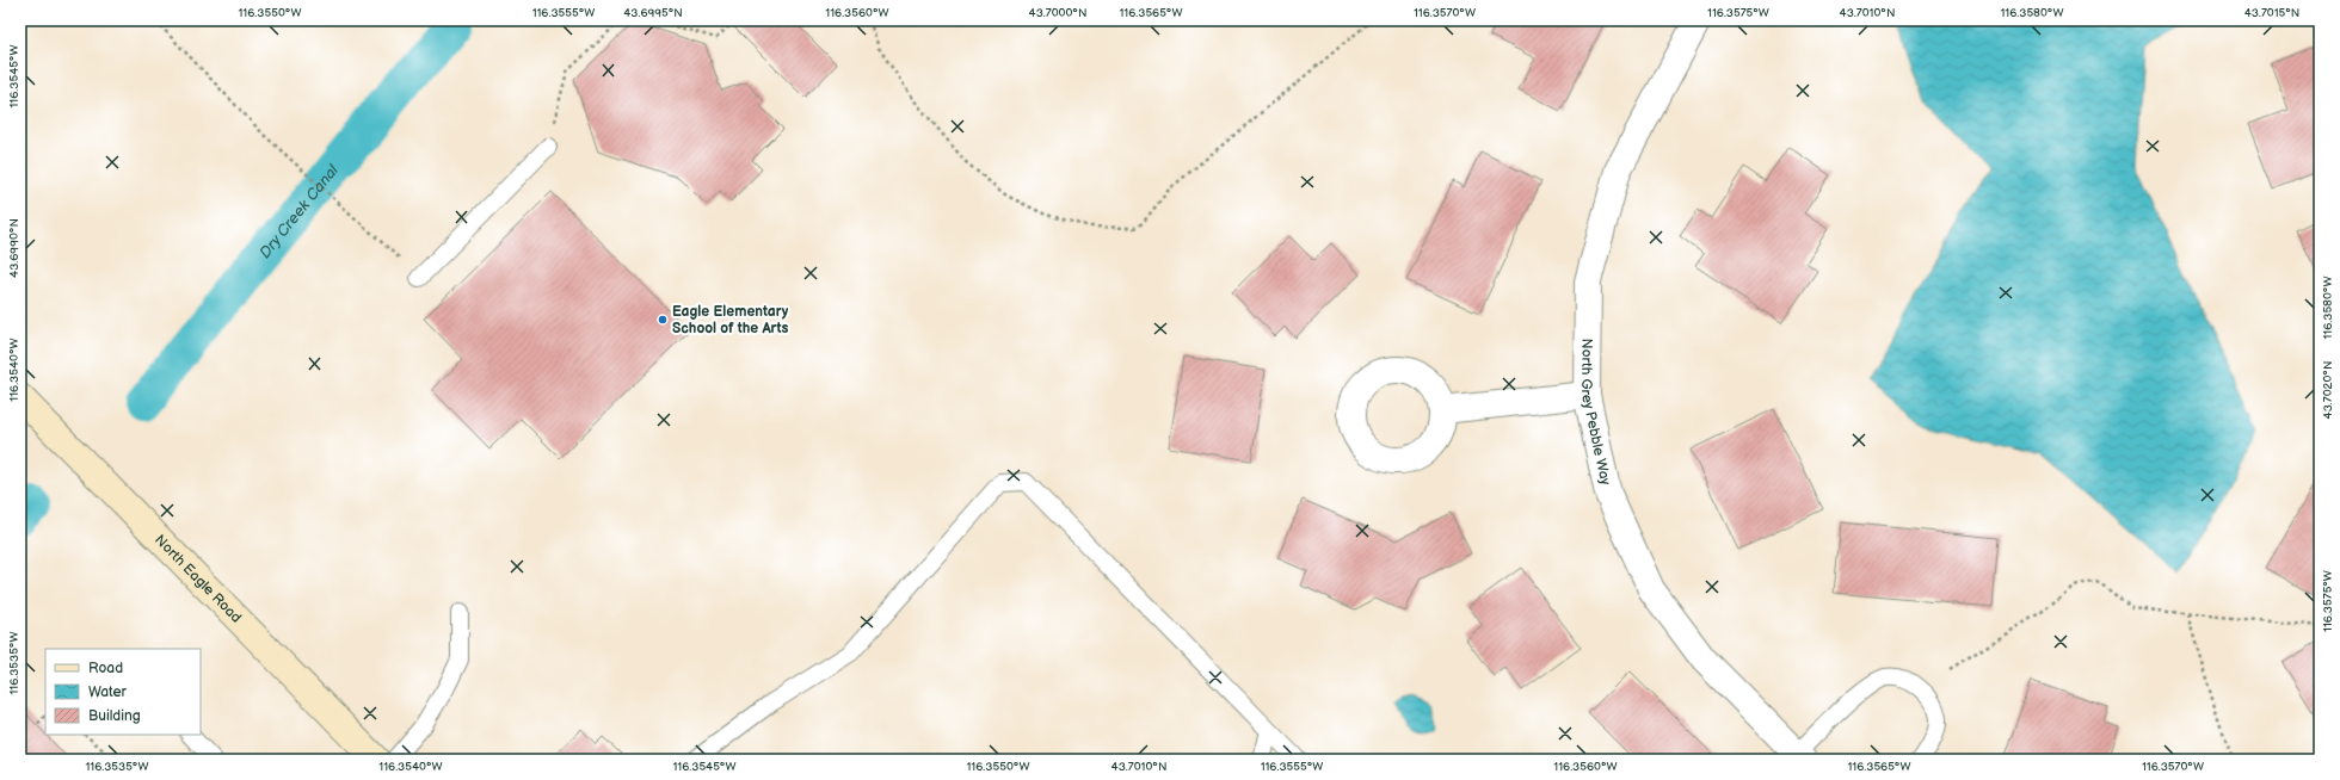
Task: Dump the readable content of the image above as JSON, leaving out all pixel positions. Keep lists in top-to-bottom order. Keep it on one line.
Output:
{"streets":{"main road":["North Eagle Road"],"street":["North Grey Pebble Way"]},"water":["Dry Creek Canal"],"places":["Eagle Elementary School of the Arts"],"legend":["Road","Water","Building"],"coordinates":["116.3550°W","116.3555°W","43.6995°N","116.3560°W","43.7000°N","116.3565°W","116.3570°W","116.3575°W","43.7010°N","116.3580°W","43.7015°N","116.3545°W","43.6990°N","116.3540°W","43.7020°N","116.3535°W"]}
